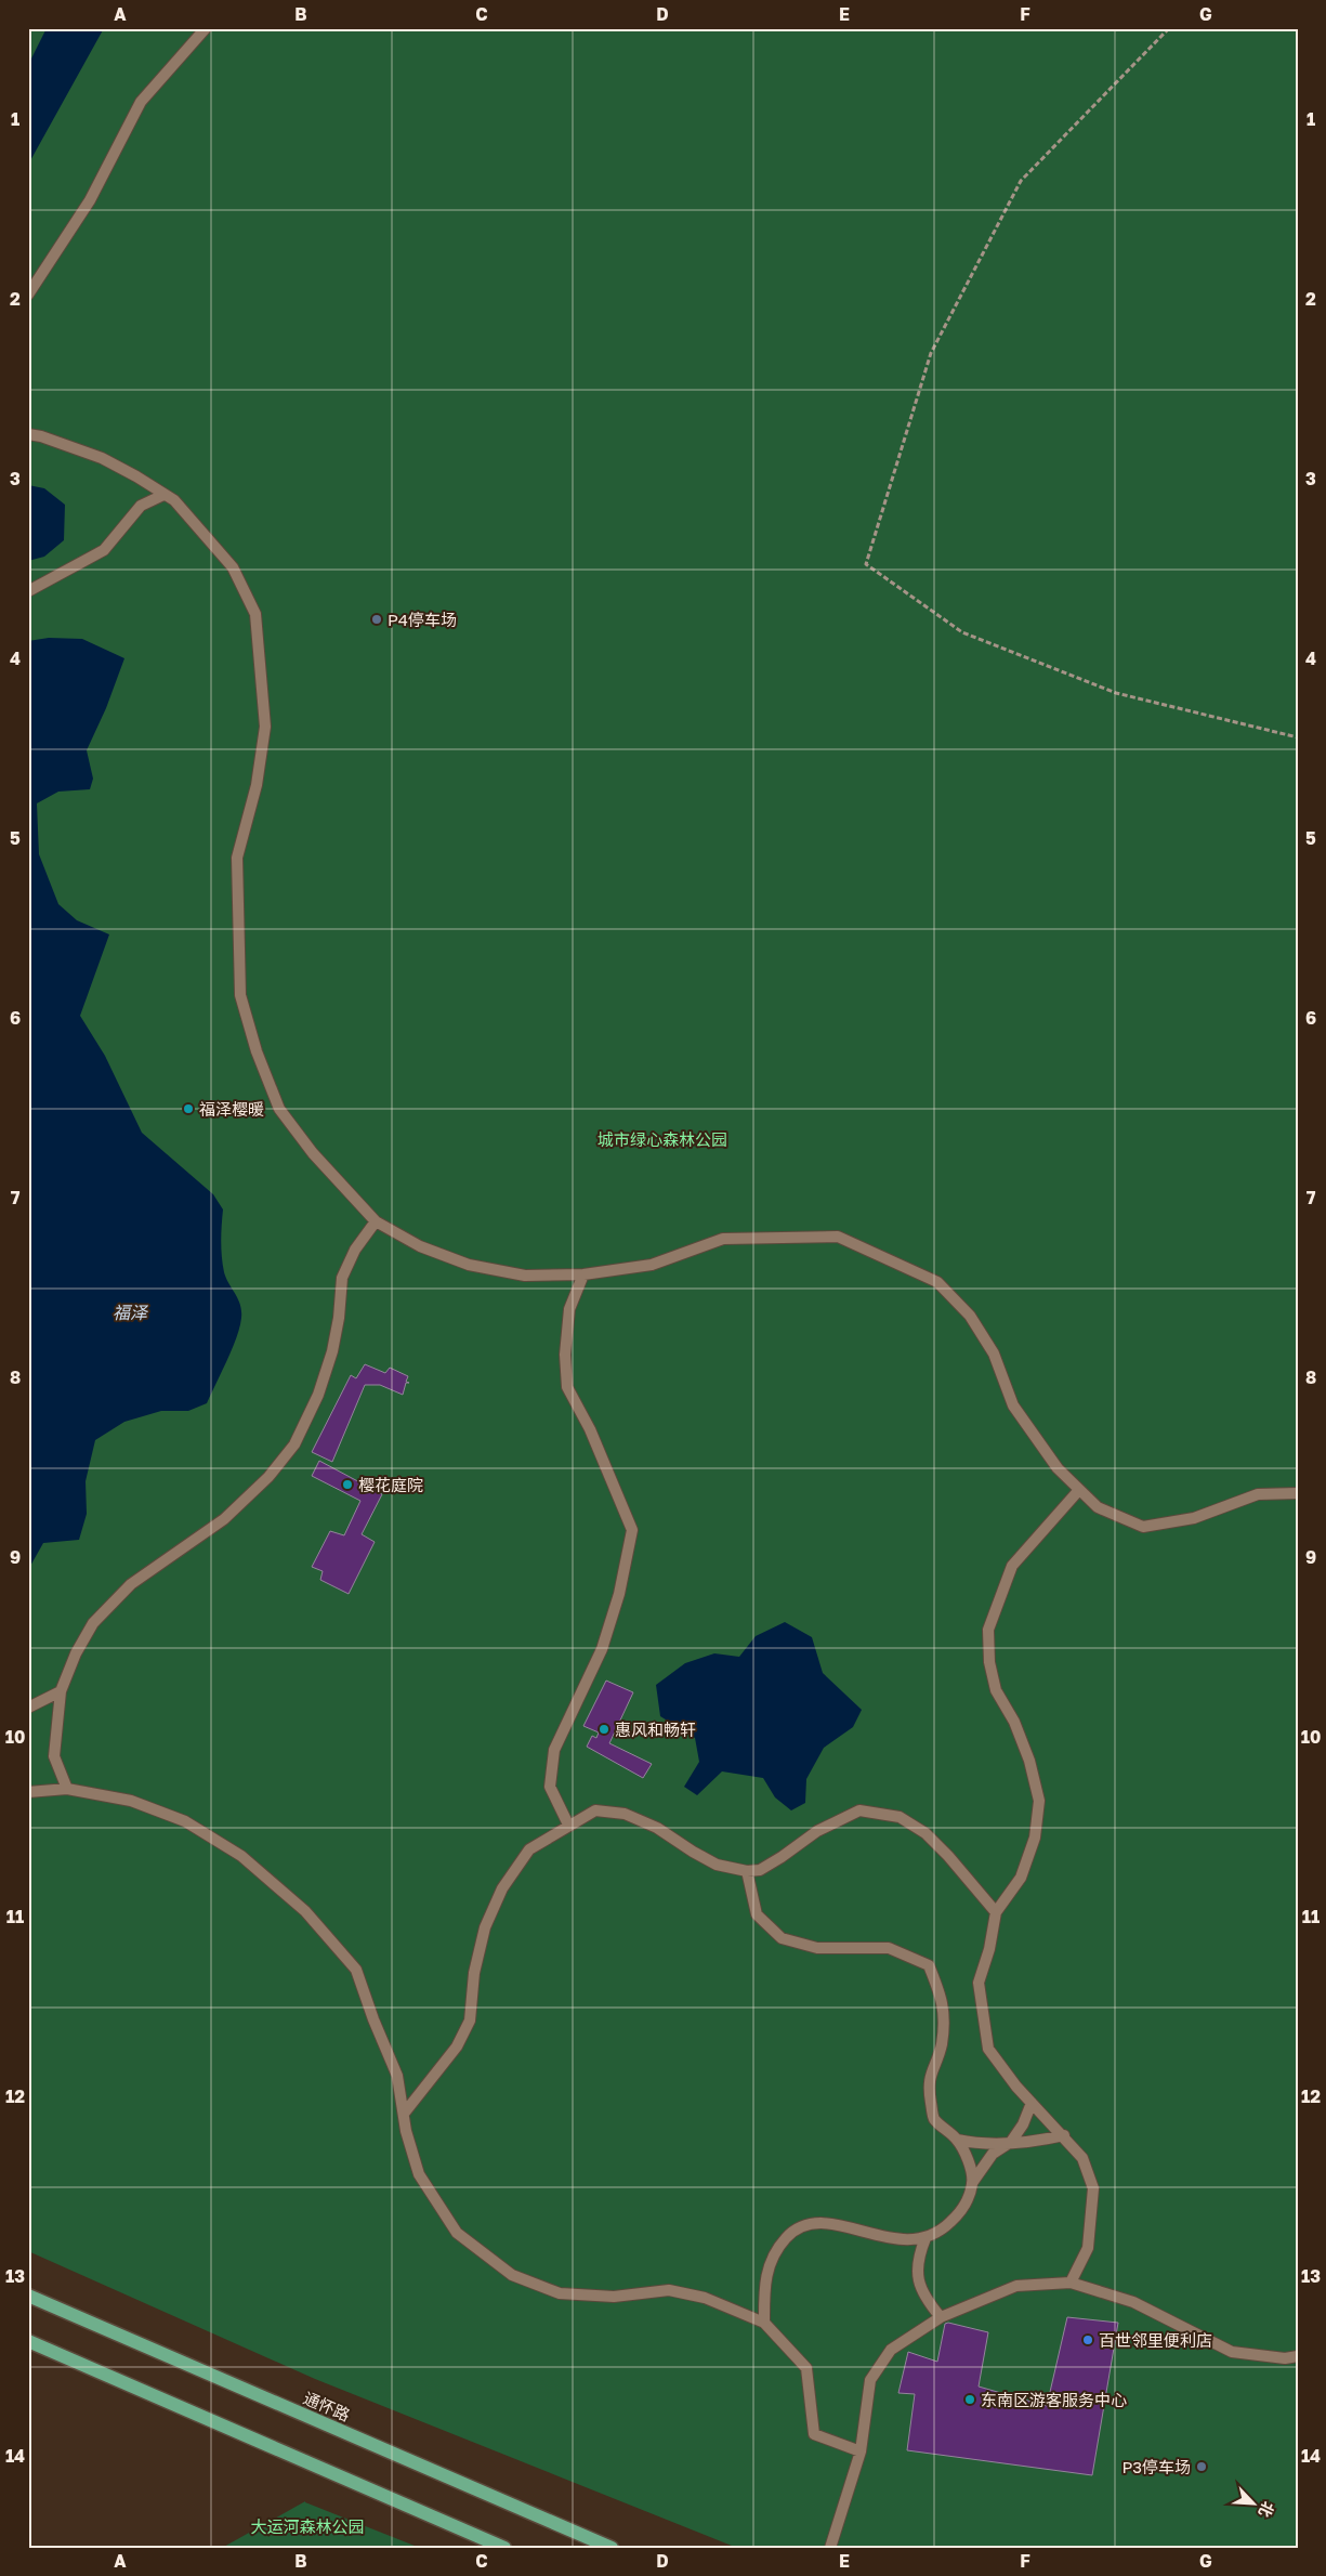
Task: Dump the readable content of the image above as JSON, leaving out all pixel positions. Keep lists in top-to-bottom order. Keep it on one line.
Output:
{"streets":{"main road":["通怀路"]},"water":["福泽"],"parks":["城市绿心森林公园","大运河森林公园"],"places":["P4停车场","福泽樱暖","樱花庭院","惠风和畅轩","百世邻里便利店","东南区游客服务中心","P3停车场"],"north":"bottom right","grid":{"columns":["A","B","C","D","E","F","G"],"rows":["1","2","3","4","5","6","7","8","9","10","11","12","13","14"]}}
